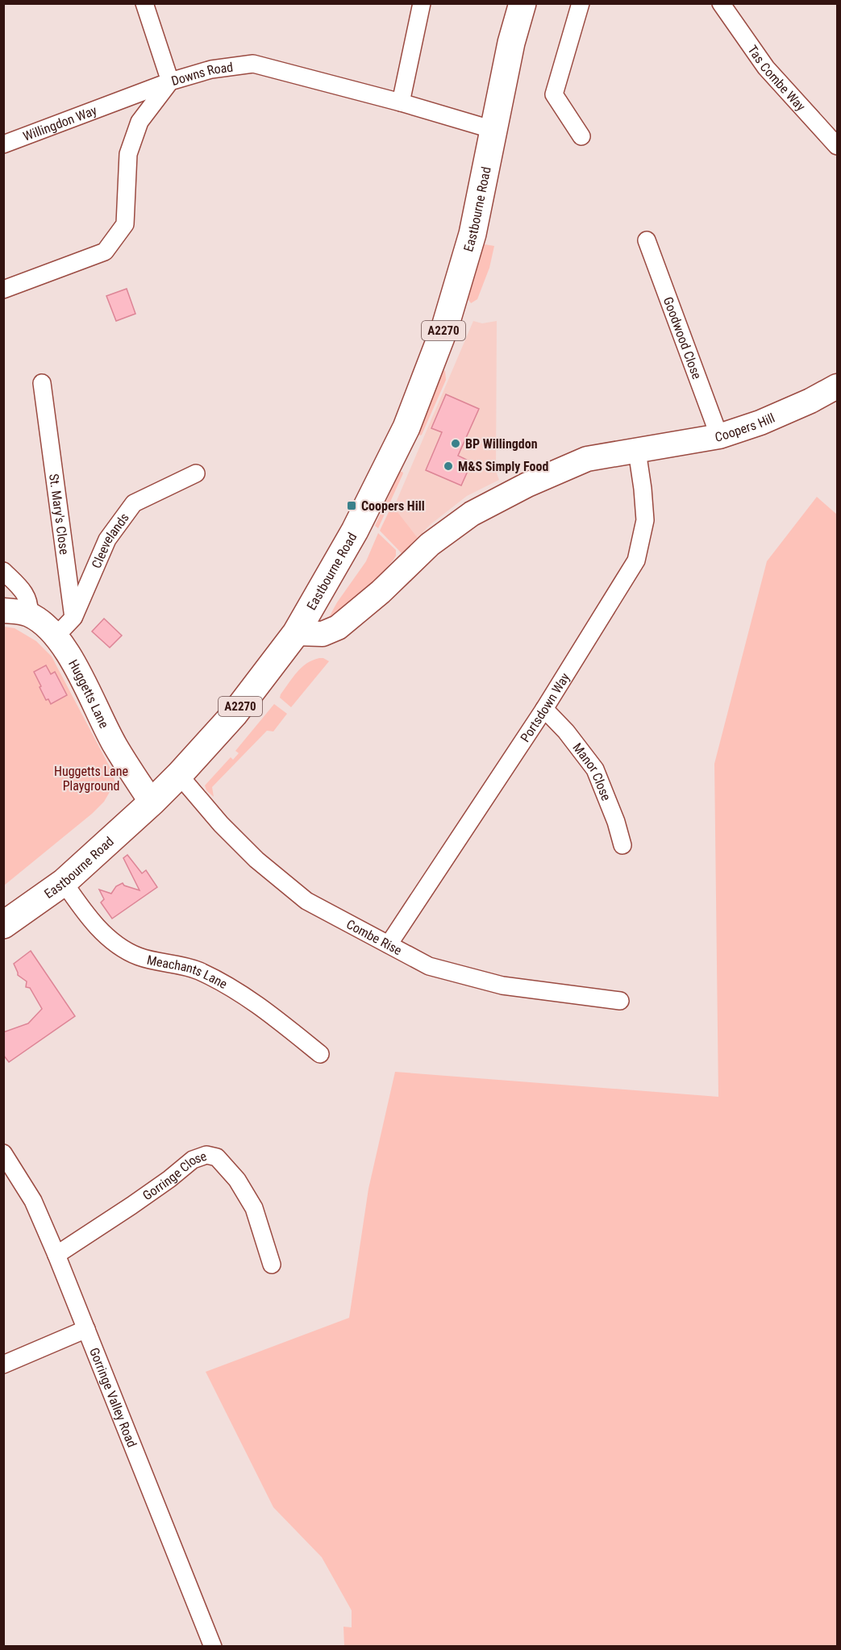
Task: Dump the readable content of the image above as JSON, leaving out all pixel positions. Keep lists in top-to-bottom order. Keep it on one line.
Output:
{"streets":{"main road":["Eastbourne Road","A2270"],"street":["Downs Road","Tas Combe Way","Willingdon Way","Goodwood Close","Coopers Hill","St. Mary's Close","Cleevelands","Huggetts Lane","Portsdown Way","Manor Close","Combe Rise","Meachants Lane","Gorringe Close","Gorringe Valley Road"]},"crossings":[["Downs Road","Willingdon Way"],["Downs Road","Eastbourne Road"],["Eastbourne Road","Coopers Hill"],["Eastbourne Road","Huggetts Lane"],["Eastbourne Road","Combe Rise"],["Eastbourne Road","Meachants Lane"],["Goodwood Close","Coopers Hill"],["Coopers Hill","Portsdown Way"],["St. Mary's Close","Cleevelands"],["Portsdown Way","Manor Close"],["Portsdown Way","Combe Rise"],["Gorringe Close","Gorringe Valley Road"]],"parks":["Huggetts Lane Playground"],"places":{"other":["BP Willingdon","M&S Simply Food"],"transit":["Coopers Hill"]}}
